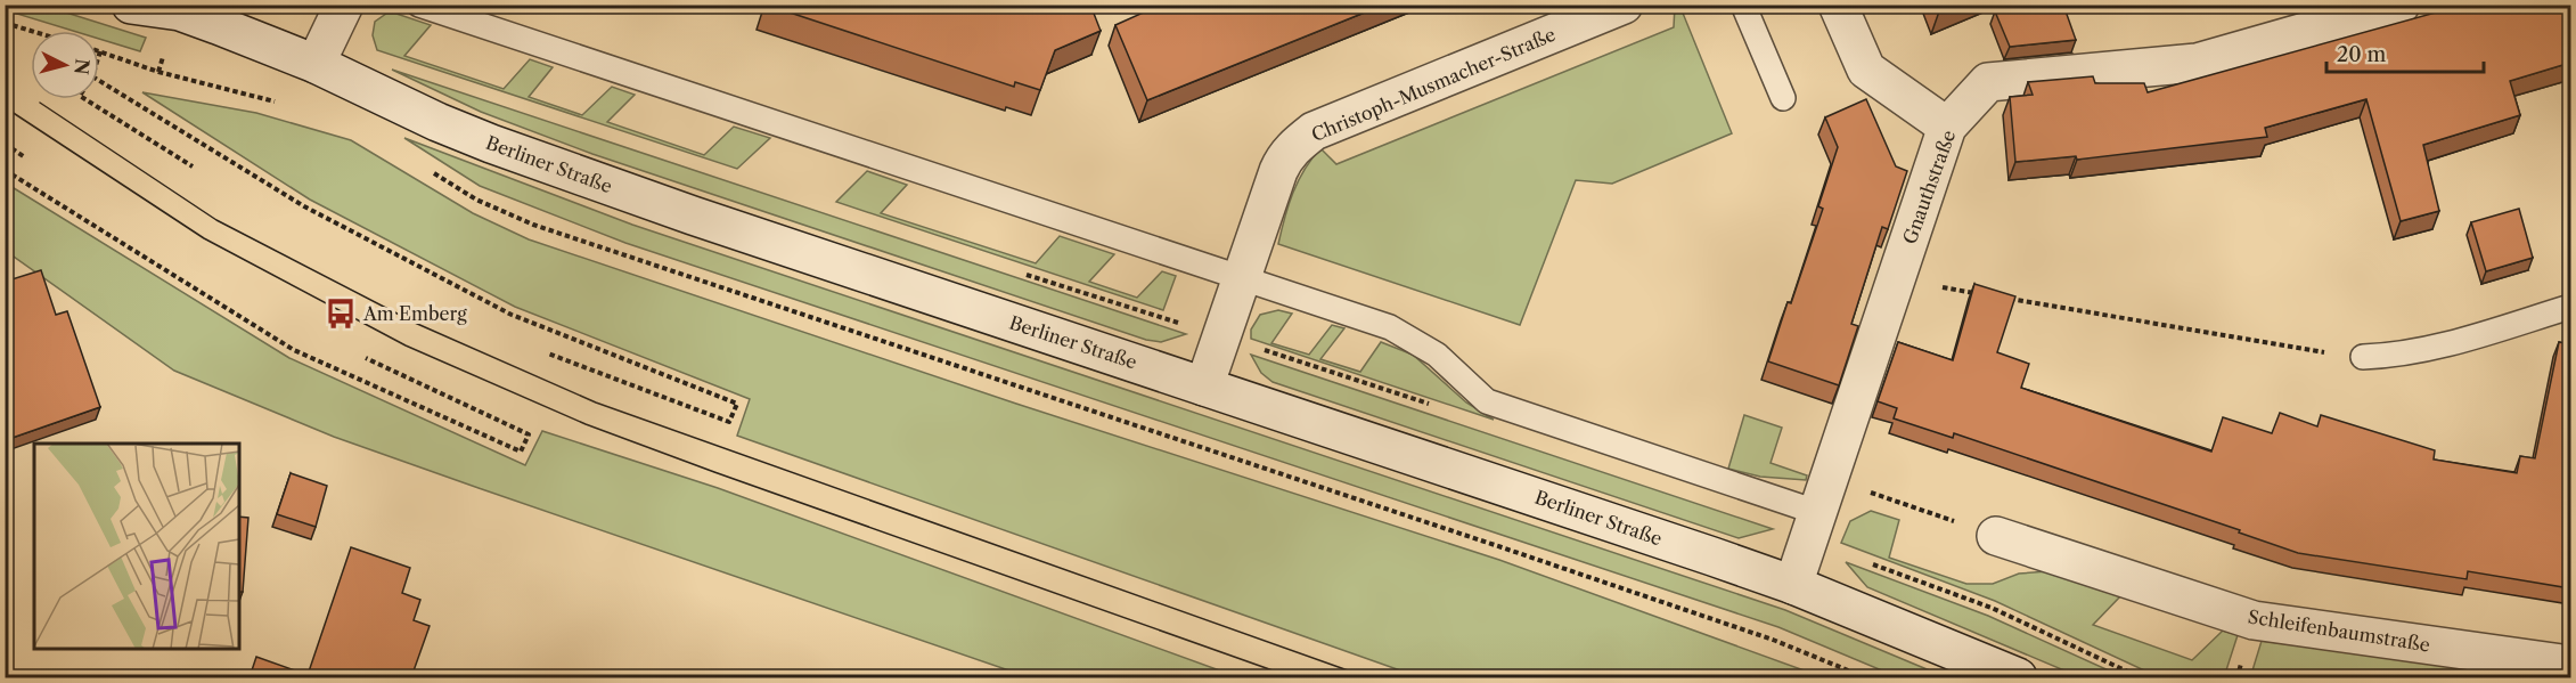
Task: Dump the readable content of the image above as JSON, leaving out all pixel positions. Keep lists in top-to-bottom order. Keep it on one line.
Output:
{"streets":{"street":["Christoph-Musmacher-Straße","Berliner Straße","Gnauthstraße","Schleifenbaumstraße"]},"crossings":[["Christoph-Musmacher-Straße","Berliner Straße"],["Berliner Straße","Gnauthstraße"]],"places":{"bus stop":["Am Emberg"]},"scale_bar":"20 m","north":"right"}
